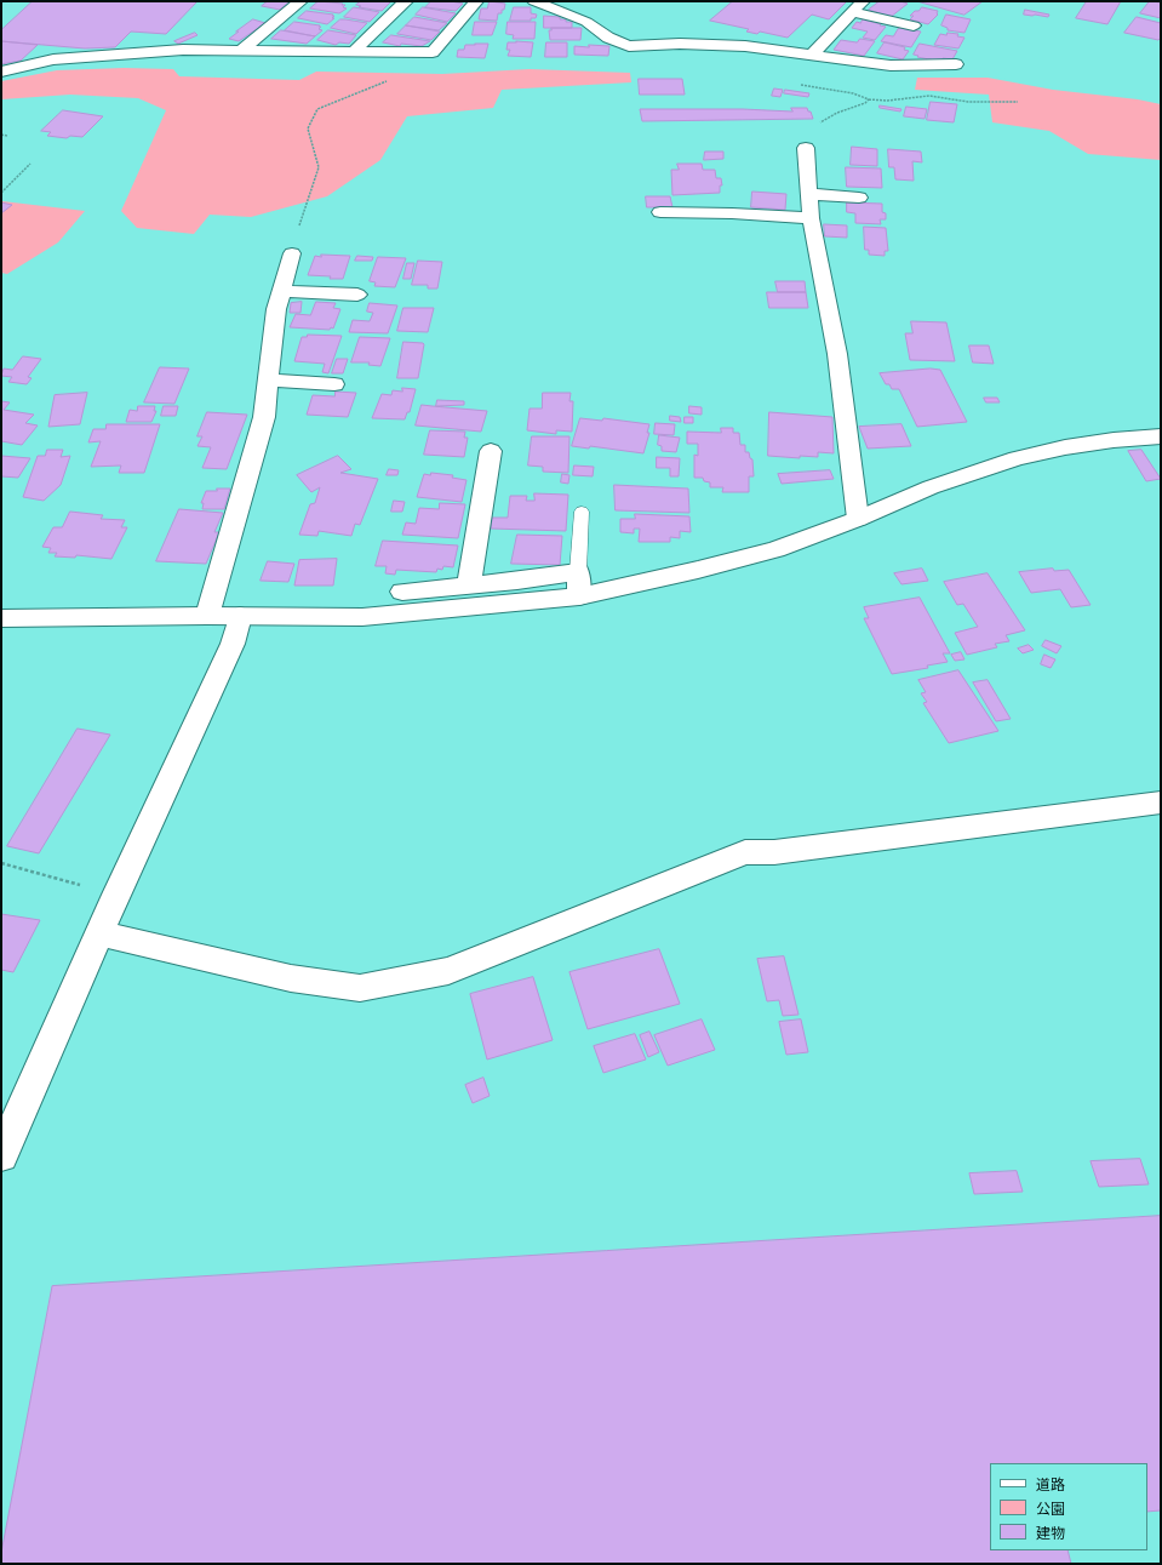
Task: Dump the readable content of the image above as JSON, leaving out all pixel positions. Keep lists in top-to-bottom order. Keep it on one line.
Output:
{"legend":["道路","公園","建物"]}
